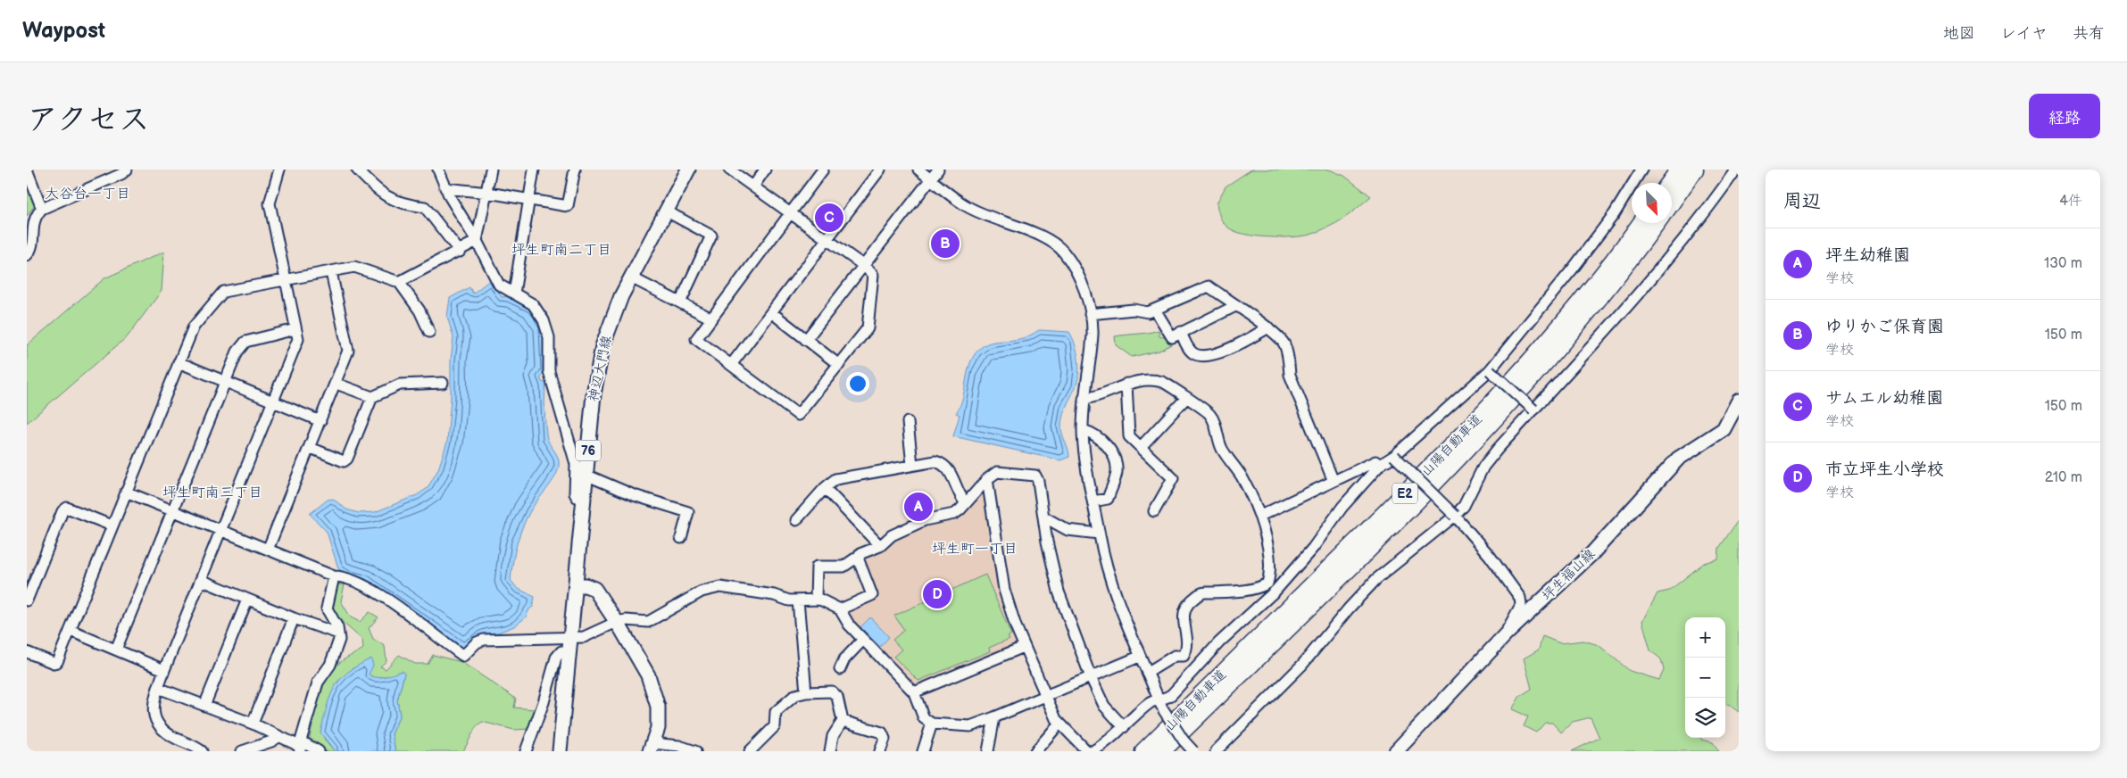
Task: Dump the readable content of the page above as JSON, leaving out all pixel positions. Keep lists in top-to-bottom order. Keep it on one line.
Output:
{"streets":{"highway":["山陽自動車道","E2"],"main road":["神辺大門線","76","坪生福山線"]},"districts":["大谷台一丁目","坪生町南二丁目","坪生町南三丁目","坪生町一丁目"],"north":"bottom right","page":{"header":"Waypost","nav":["地図","レイヤ","共有"],"title":"アクセス","buttons":"経路","heading":["周辺","4件"],"pins":["C","B","A","D"],"list":[{"mark":"A","name":"坪生幼稚園","note":"学校","value":"130 m"},{"mark":"B","name":"ゆりかご保育園","note":"学校","value":"150 m"},{"mark":"C","name":"サムエル幼稚園","note":"学校","value":"150 m"},{"mark":"D","name":"市立坪生小学校","note":"学校","value":"210 m"}],"map_buttons":["+","−"]}}
